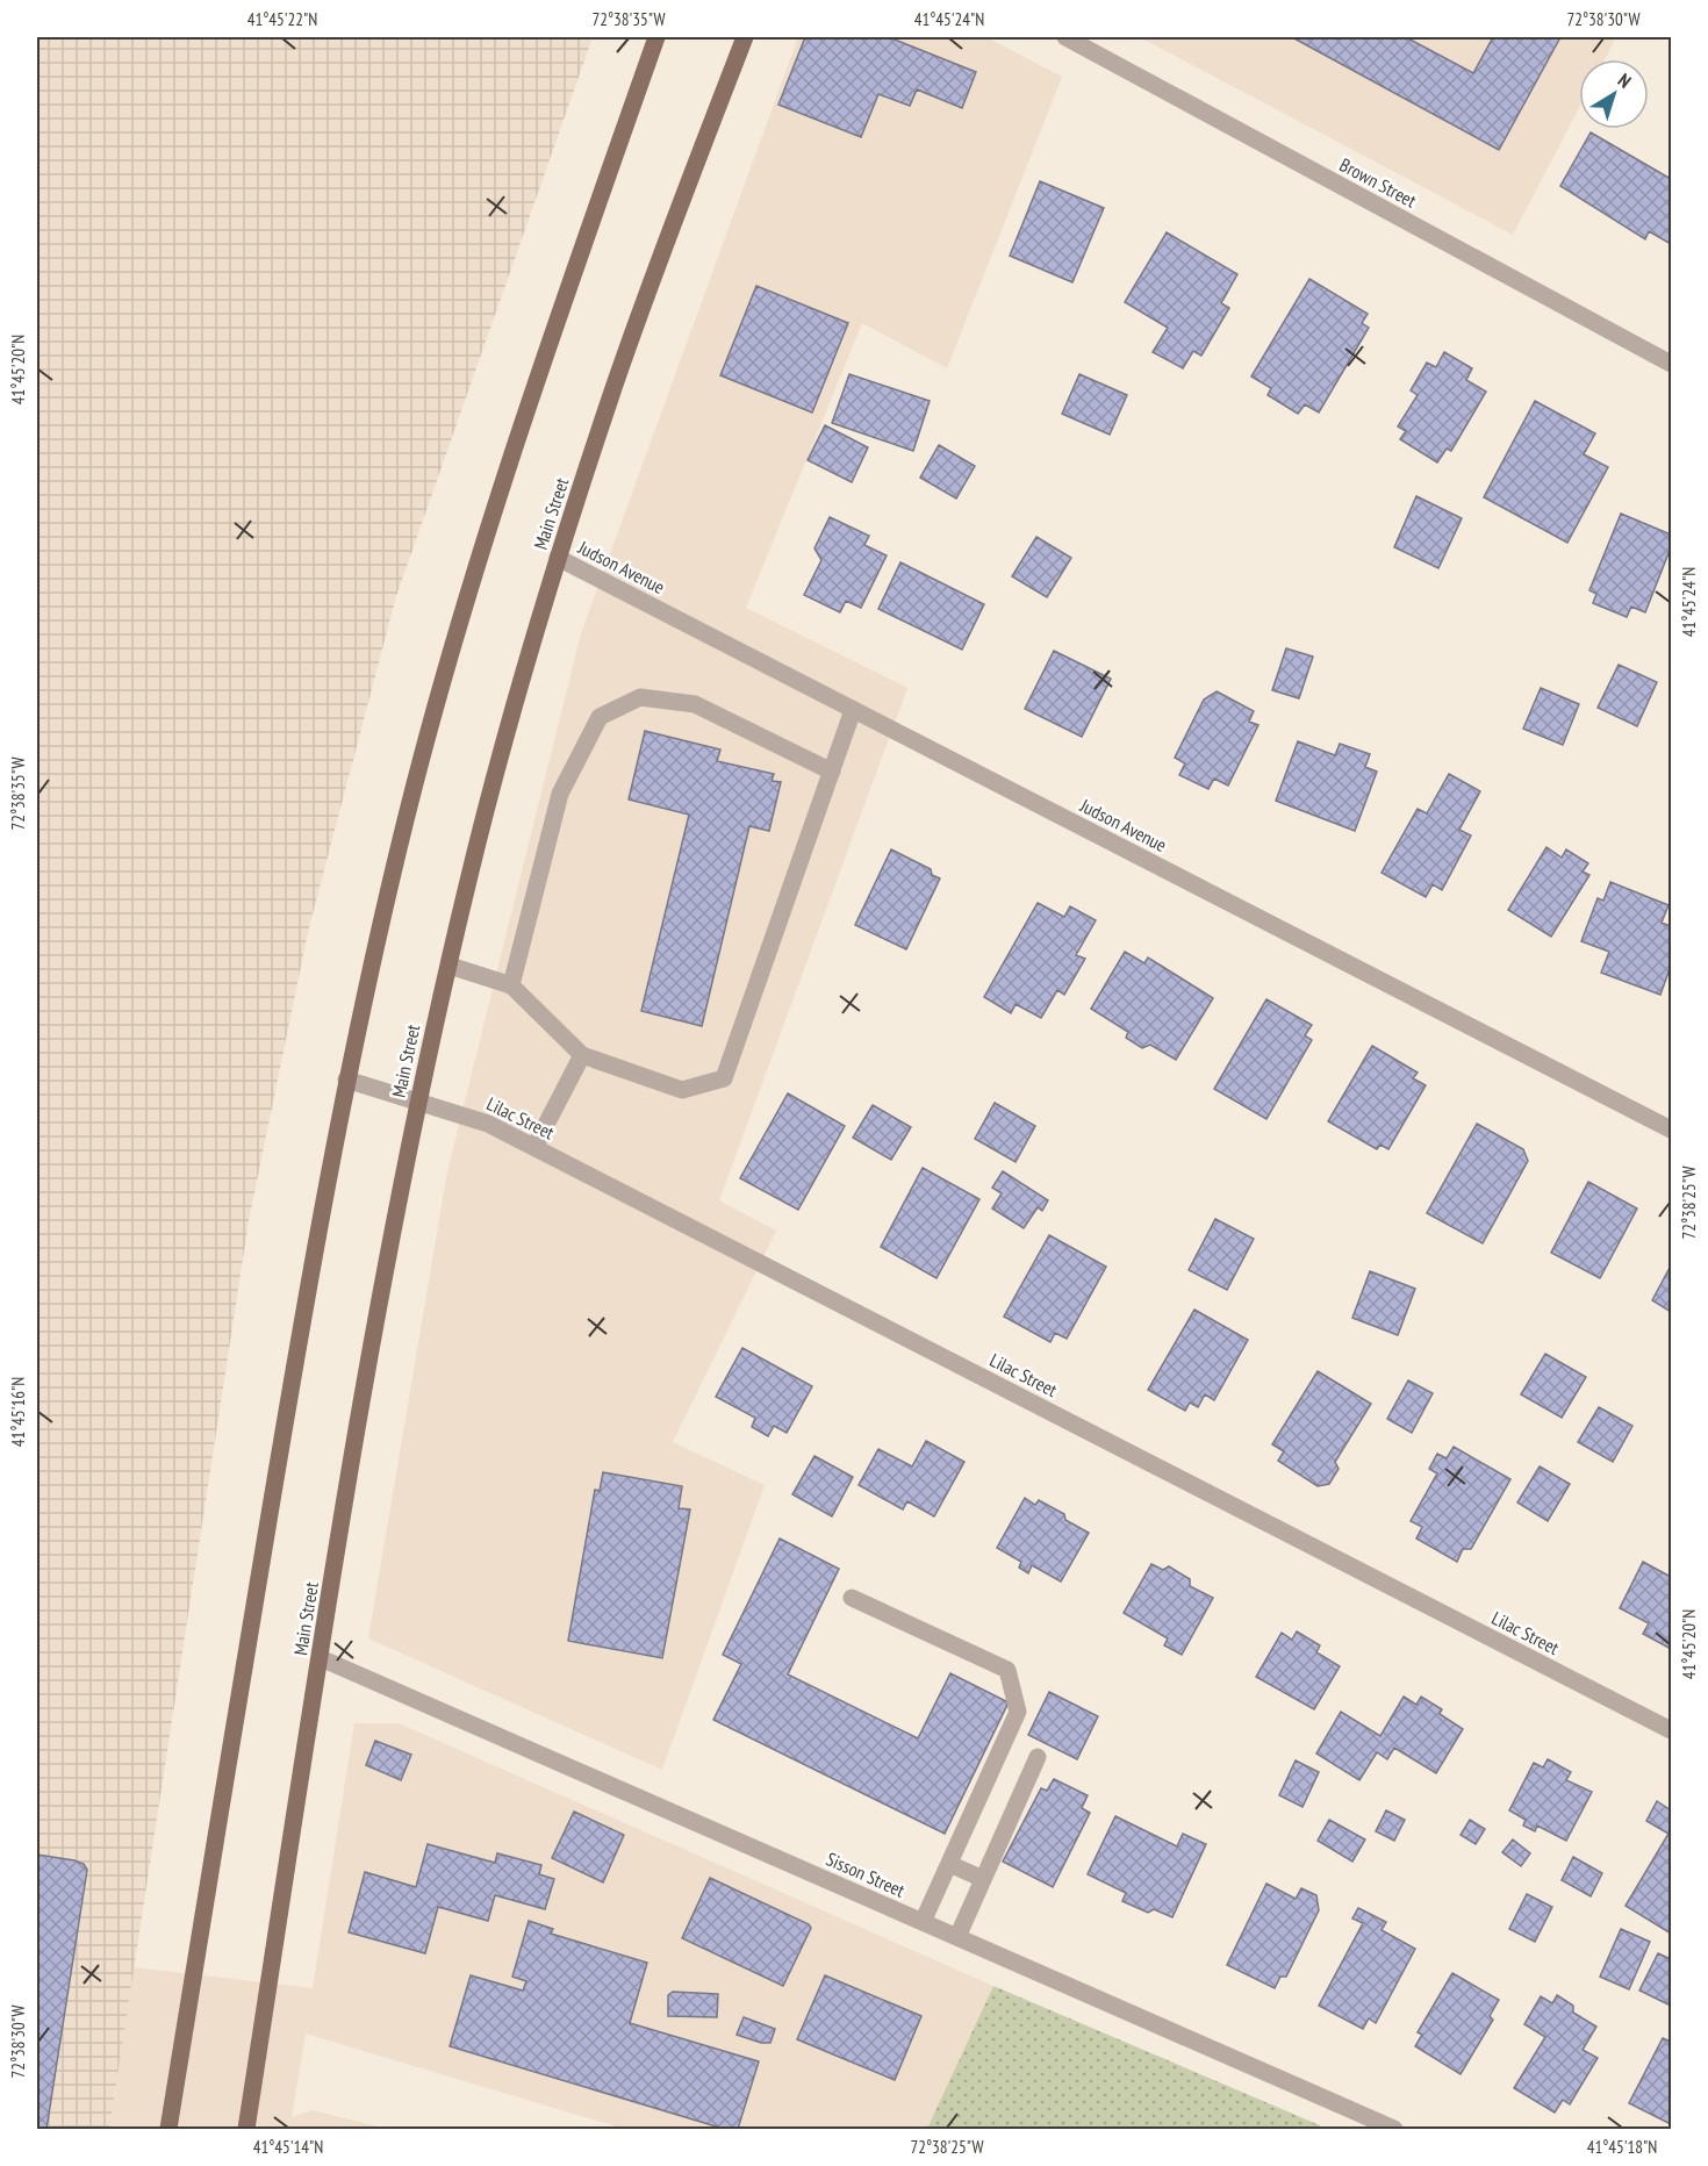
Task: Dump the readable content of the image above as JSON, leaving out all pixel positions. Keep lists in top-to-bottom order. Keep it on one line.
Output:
{"streets":{"main road":["Main Street"],"street":["Brown Street","Judson Avenue","Lilac Street","Sisson Street"]},"crossings":[["Main Street","Judson Avenue"],["Main Street","Lilac Street"],["Main Street","Sisson Street"]],"north":"top right","coordinates":["41°45'22\"N","72°38'35\"W","41°45'24\"N","72°38'30\"W","41°45'20\"N","72°38'25\"W","41°45'16\"N","41°45'14\"N","41°45'18\"N"]}
